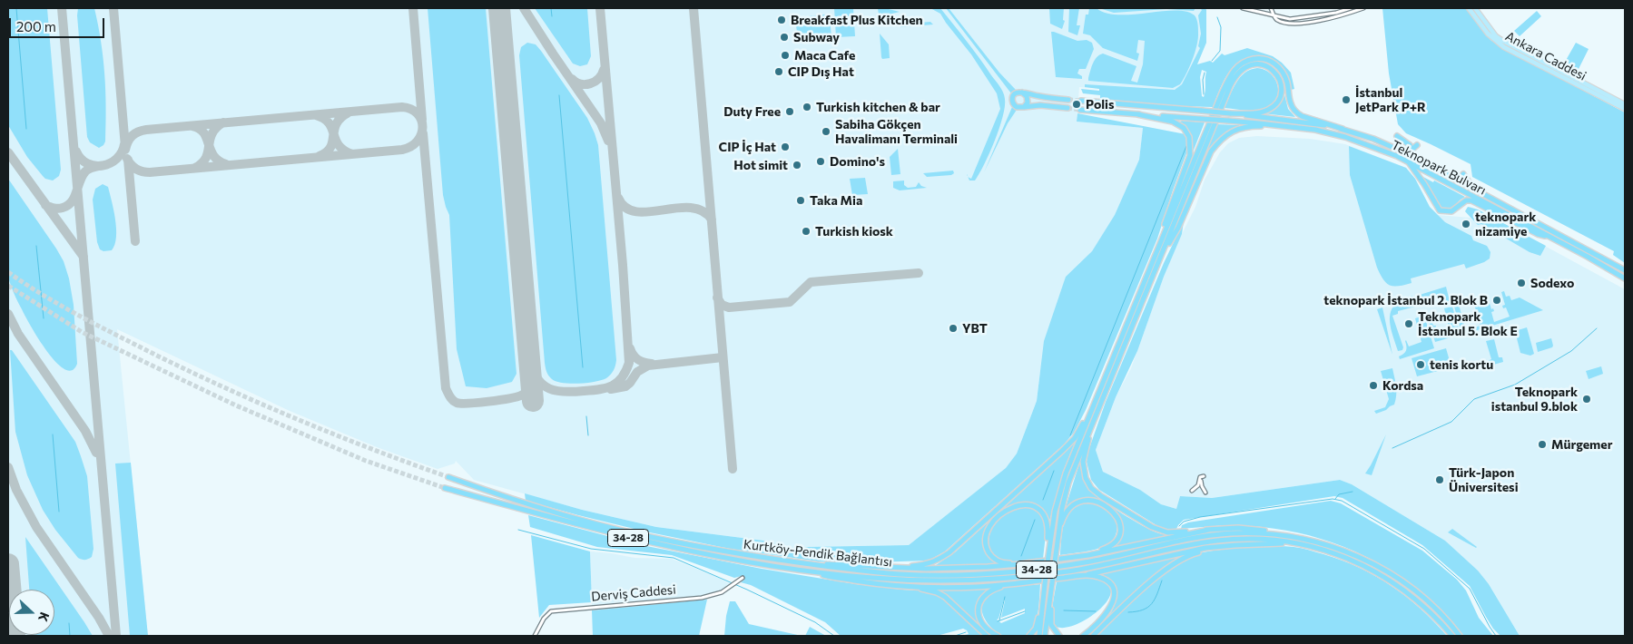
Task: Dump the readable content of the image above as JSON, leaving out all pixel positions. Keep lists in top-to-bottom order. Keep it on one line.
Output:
{"streets":{"highway":["Teknopark Bulvarı","34-28","Kurtköy-Pendik Bağlantısı"],"main road":["Ankara Caddesi"],"street":["Derviş Caddesi"]},"places":["Breakfast Plus Kitchen","Subway","Maca Cafe","CIP Dış Hat","İstanbul JetPark P+R","Polis","Turkish kitchen & bar","Duty Free","Sabiha Gökçen Havalimanı Terminali","CIP İç Hat","Domino's","Hot simit","Taka Mia","teknopark nizamiye","Turkish kiosk","Sodexo","teknopark İstanbul 2. Blok B","Teknopark İstanbul 5. Blok E","YBT","tenis kortu","Kordsa","Teknopark istanbul 9.blok","Mürgemer","Türk-Japon Üniversitesi"],"scale_bar":"200 m","north":"right"}
